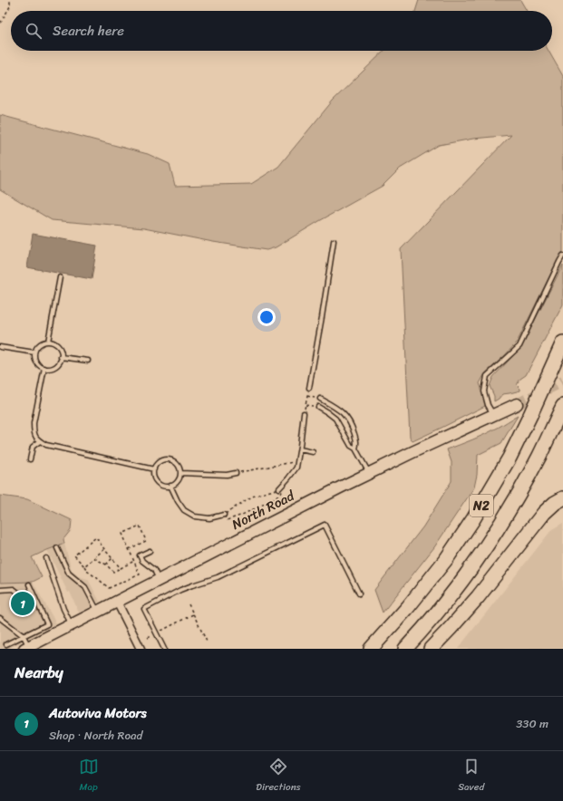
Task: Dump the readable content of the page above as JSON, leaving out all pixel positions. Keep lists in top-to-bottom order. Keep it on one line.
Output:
{"streets":{"highway":["N2"],"main road":["North Road"]},"page":{"search":"Search here","pins":"1","heading":"Nearby","list":[{"mark":"1","name":"Autoviva Motors","note":"Shop · North Road","value":"330 m"}],"nav":["Map","Directions","Saved"]}}
